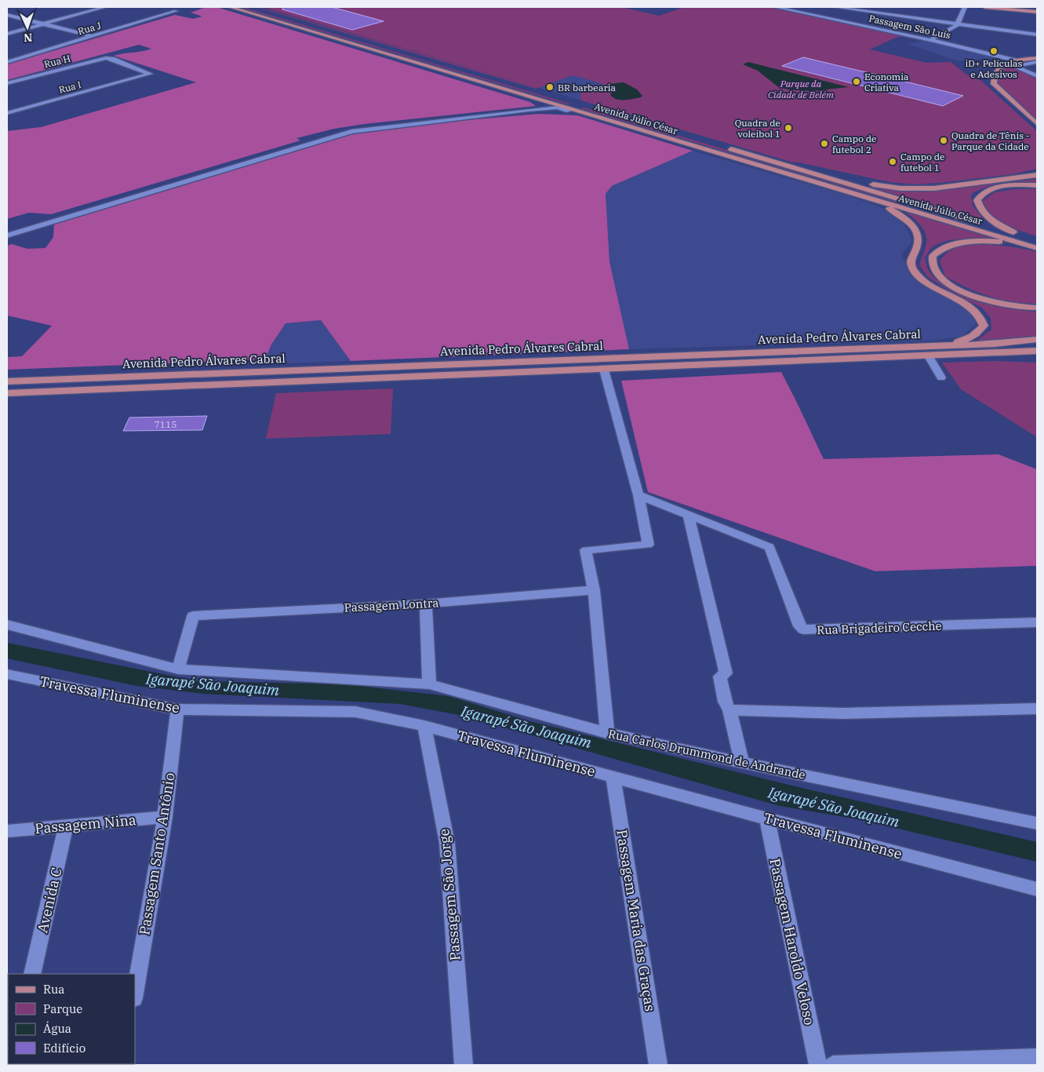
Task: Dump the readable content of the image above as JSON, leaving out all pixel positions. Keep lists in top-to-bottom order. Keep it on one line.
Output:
{"streets":{"main road":["Avenida Júlio César","Avenida Pedro Álvares Cabral"],"street":["Passagem São Luís","Rua J","Rua H","Rua I","Passagem Lontra","Rua Brigadeiro Cecche","Travessa Fluminense","Rua Carlos Drummond de Andrande","Passagem Nina","Passagem Santo Antônio","Passagem São Jorge","Avenida C","Passagem Maria das Graças","Passagem Haroldo Veloso"]},"crossings":[["Rua H","Rua I"],["Passagem Lontra","Rua Carlos Drummond de Andrande"],["Travessa Fluminense","Passagem Santo Antônio"],["Travessa Fluminense","Passagem São Jorge"],["Travessa Fluminense","Passagem Maria das Graças"],["Travessa Fluminense","Passagem Haroldo Veloso"],["Passagem Nina","Passagem Santo Antônio"],["Passagem Nina","Avenida C"]],"water":["Igarapé São Joaquim"],"parks":["Parque da Cidade de Belém"],"places":["iD+ Películas e Adesivos","Economia Criativa","BR barbearia","Quadra de voleibol 1","Quadra de Tênis - Parque da Cidade","Campo de futebol 2","Campo de futebol 1"],"house_numbers":["7115"],"legend":["Rua","Parque","Água","Edifício"],"north":"bottom"}
